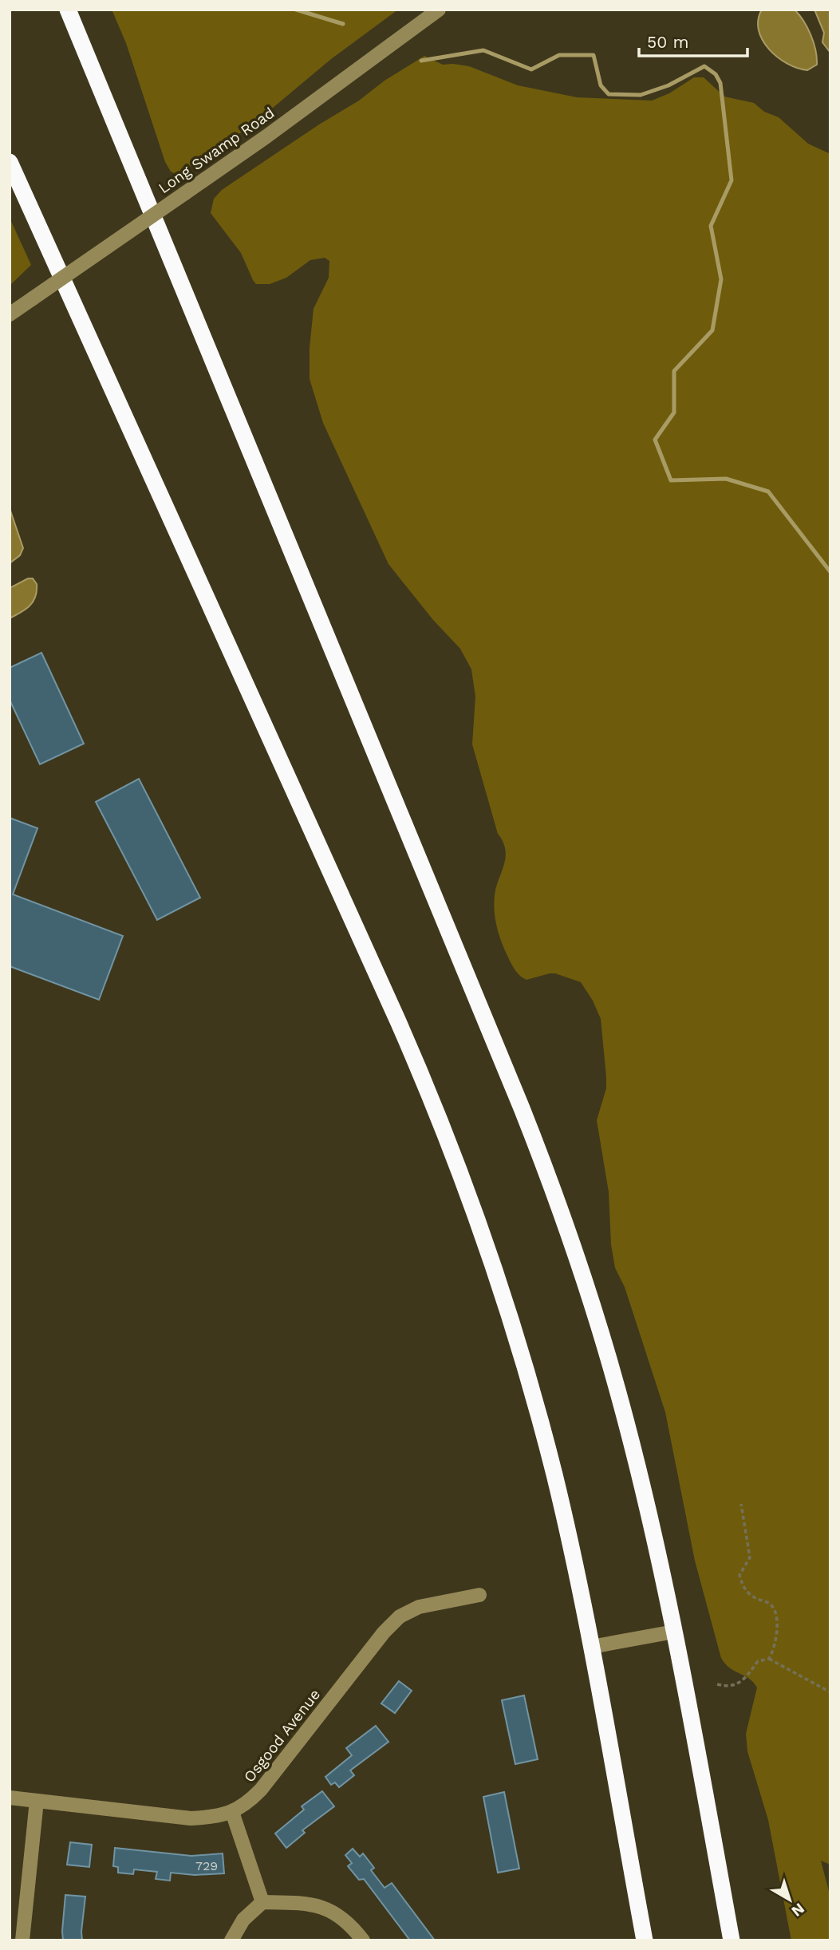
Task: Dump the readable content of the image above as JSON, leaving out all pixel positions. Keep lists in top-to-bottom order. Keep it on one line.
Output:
{"streets":{"street":["Long Swamp Road","Osgood Avenue"]},"house_numbers":["729"],"scale_bar":"50 m","north":"bottom right"}
